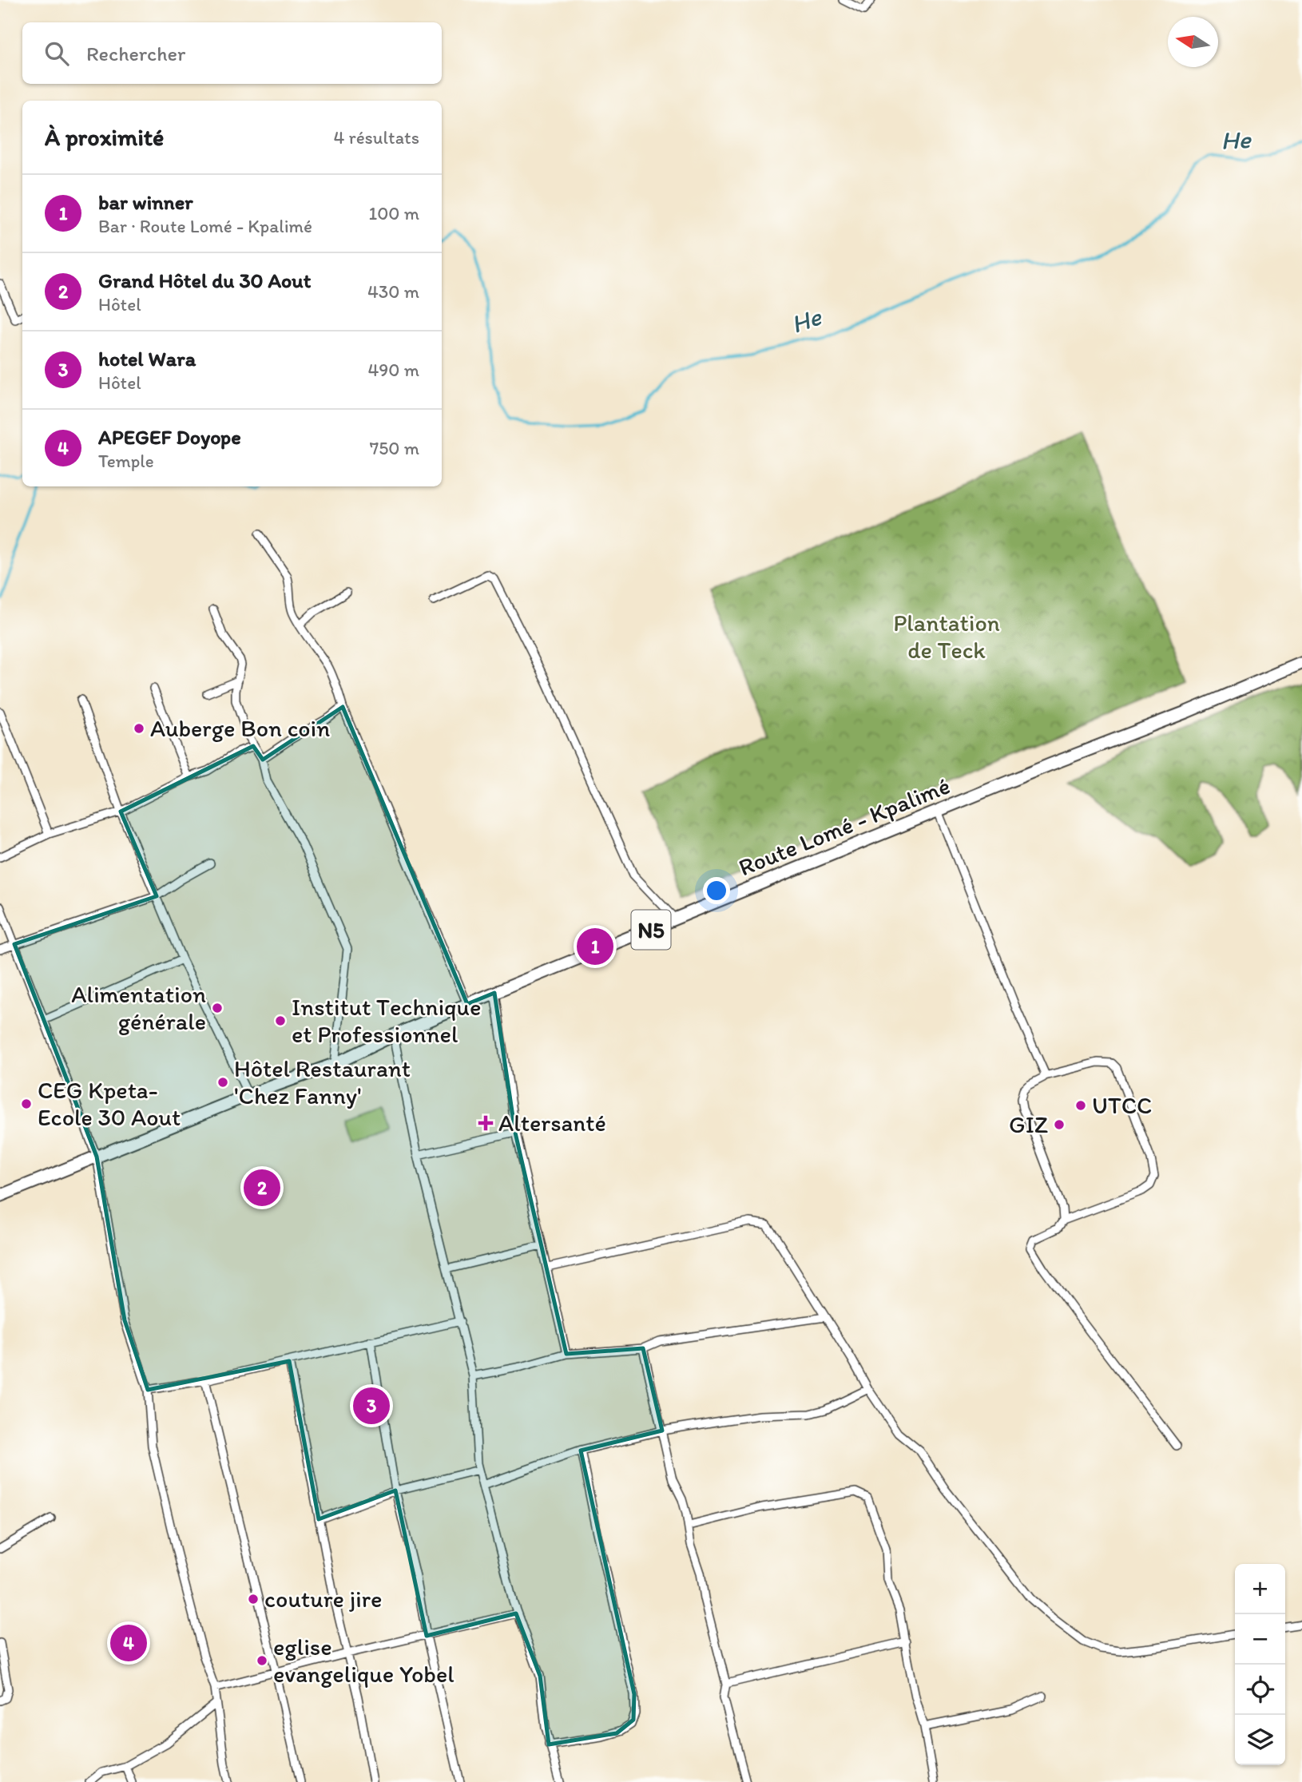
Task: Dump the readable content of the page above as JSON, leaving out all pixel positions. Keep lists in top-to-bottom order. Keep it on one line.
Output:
{"streets":{"main road":["Route Lomé - Kpalimé","N5"]},"water":["He"],"parks":["Plantation de Teck"],"places":{"other":["Auberge Bon coin","Alimentation générale","Institut Technique et Professionnel","Hôtel Restaurant 'Chez Fanny'","CEG Kpeta- Ecole 30 Aout","UTCC","GIZ","couture jire","eglise evangelique Yobel"],"health":["Altersanté"]},"north":"left","page":{"search":"Rechercher","heading":["À proximité","4 résultats"],"list":[{"mark":"1","name":"bar winner","note":"Bar · Route Lomé - Kpalimé","value":"100 m"},{"mark":"2","name":"Grand Hôtel du 30 Aout","note":"Hôtel","value":"430 m"},{"mark":"3","name":"hotel Wara","note":"Hôtel","value":"490 m"},{"mark":"4","name":"APEGEF Doyope","note":"Temple","value":"750 m"}],"pins":["1","2","3","4"],"map_buttons":["+","−"]}}
